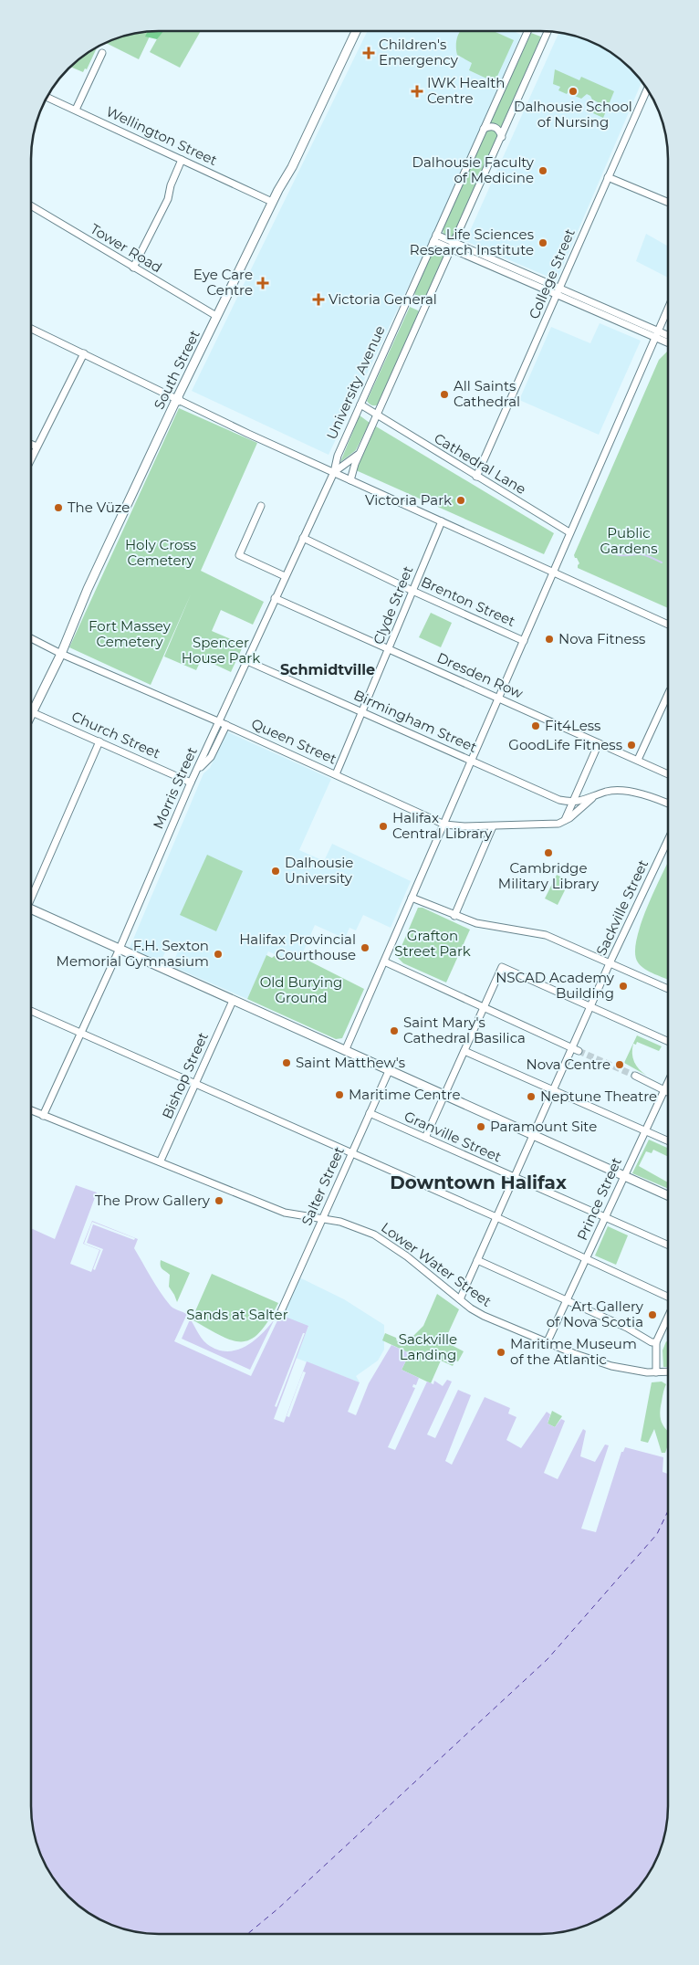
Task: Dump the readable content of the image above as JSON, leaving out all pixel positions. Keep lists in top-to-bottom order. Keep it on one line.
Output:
{"streets":{"main road":["South Street"],"street":["Wellington Street","Tower Road","College Street","University Avenue","Cathedral Lane","Brenton Street","Clyde Street","Dresden Row","Birmingham Street","Church Street","Queen Street","Morris Street","Sackville Street","Bishop Street","Granville Street","Salter Street","Prince Street","Lower Water Street"]},"crossings":[["Wellington Street","South Street"],["Tower Road","South Street"],["College Street","Cathedral Lane"],["South Street","Church Street"],["South Street","Queen Street"],["University Avenue","Cathedral Lane"],["University Avenue","Morris Street"],["Brenton Street","Clyde Street"],["Brenton Street","Morris Street"],["Clyde Street","Dresden Row"],["Clyde Street","Birmingham Street"],["Clyde Street","Queen Street"],["Dresden Row","Morris Street"],["Birmingham Street","Morris Street"],["Church Street","Morris Street"],["Queen Street","Morris Street"],["Morris Street","Lower Water Street"],["Sackville Street","Granville Street"],["Sackville Street","Lower Water Street"],["Bishop Street","Lower Water Street"],["Granville Street","Salter Street"],["Granville Street","Prince Street"],["Salter Street","Lower Water Street"],["Prince Street","Lower Water Street"]],"districts":["Schmidtville","Downtown Halifax"],"parks":["Public Gardens","Holy Cross Cemetery","Fort Massey Cemetery","Spencer House Park","Grafton Street Park","Old Burying Ground","Sands at Salter","Sackville Landing"],"places":{"health":["Children's Emergency","IWK Health Centre","Eye Care Centre","Victoria General"],"other":["Dalhousie School of Nursing","Dalhousie Faculty of Medicine","Life Sciences Research Institute","All Saints Cathedral","Victoria Park","The Vüze","Nova Fitness","Fit4Less","GoodLife Fitness","Halifax Central Library","Cambridge Military Library","Dalhousie University","Halifax Provincial Courthouse","F.H. Sexton Memorial Gymnasium","NSCAD Academy Building","Saint Mary's Cathedral Basilica","Saint Matthew's","Nova Centre","Maritime Centre","Neptune Theatre","Paramount Site","The Prow Gallery","Art Gallery of Nova Scotia","Maritime Museum of the Atlantic"]}}
